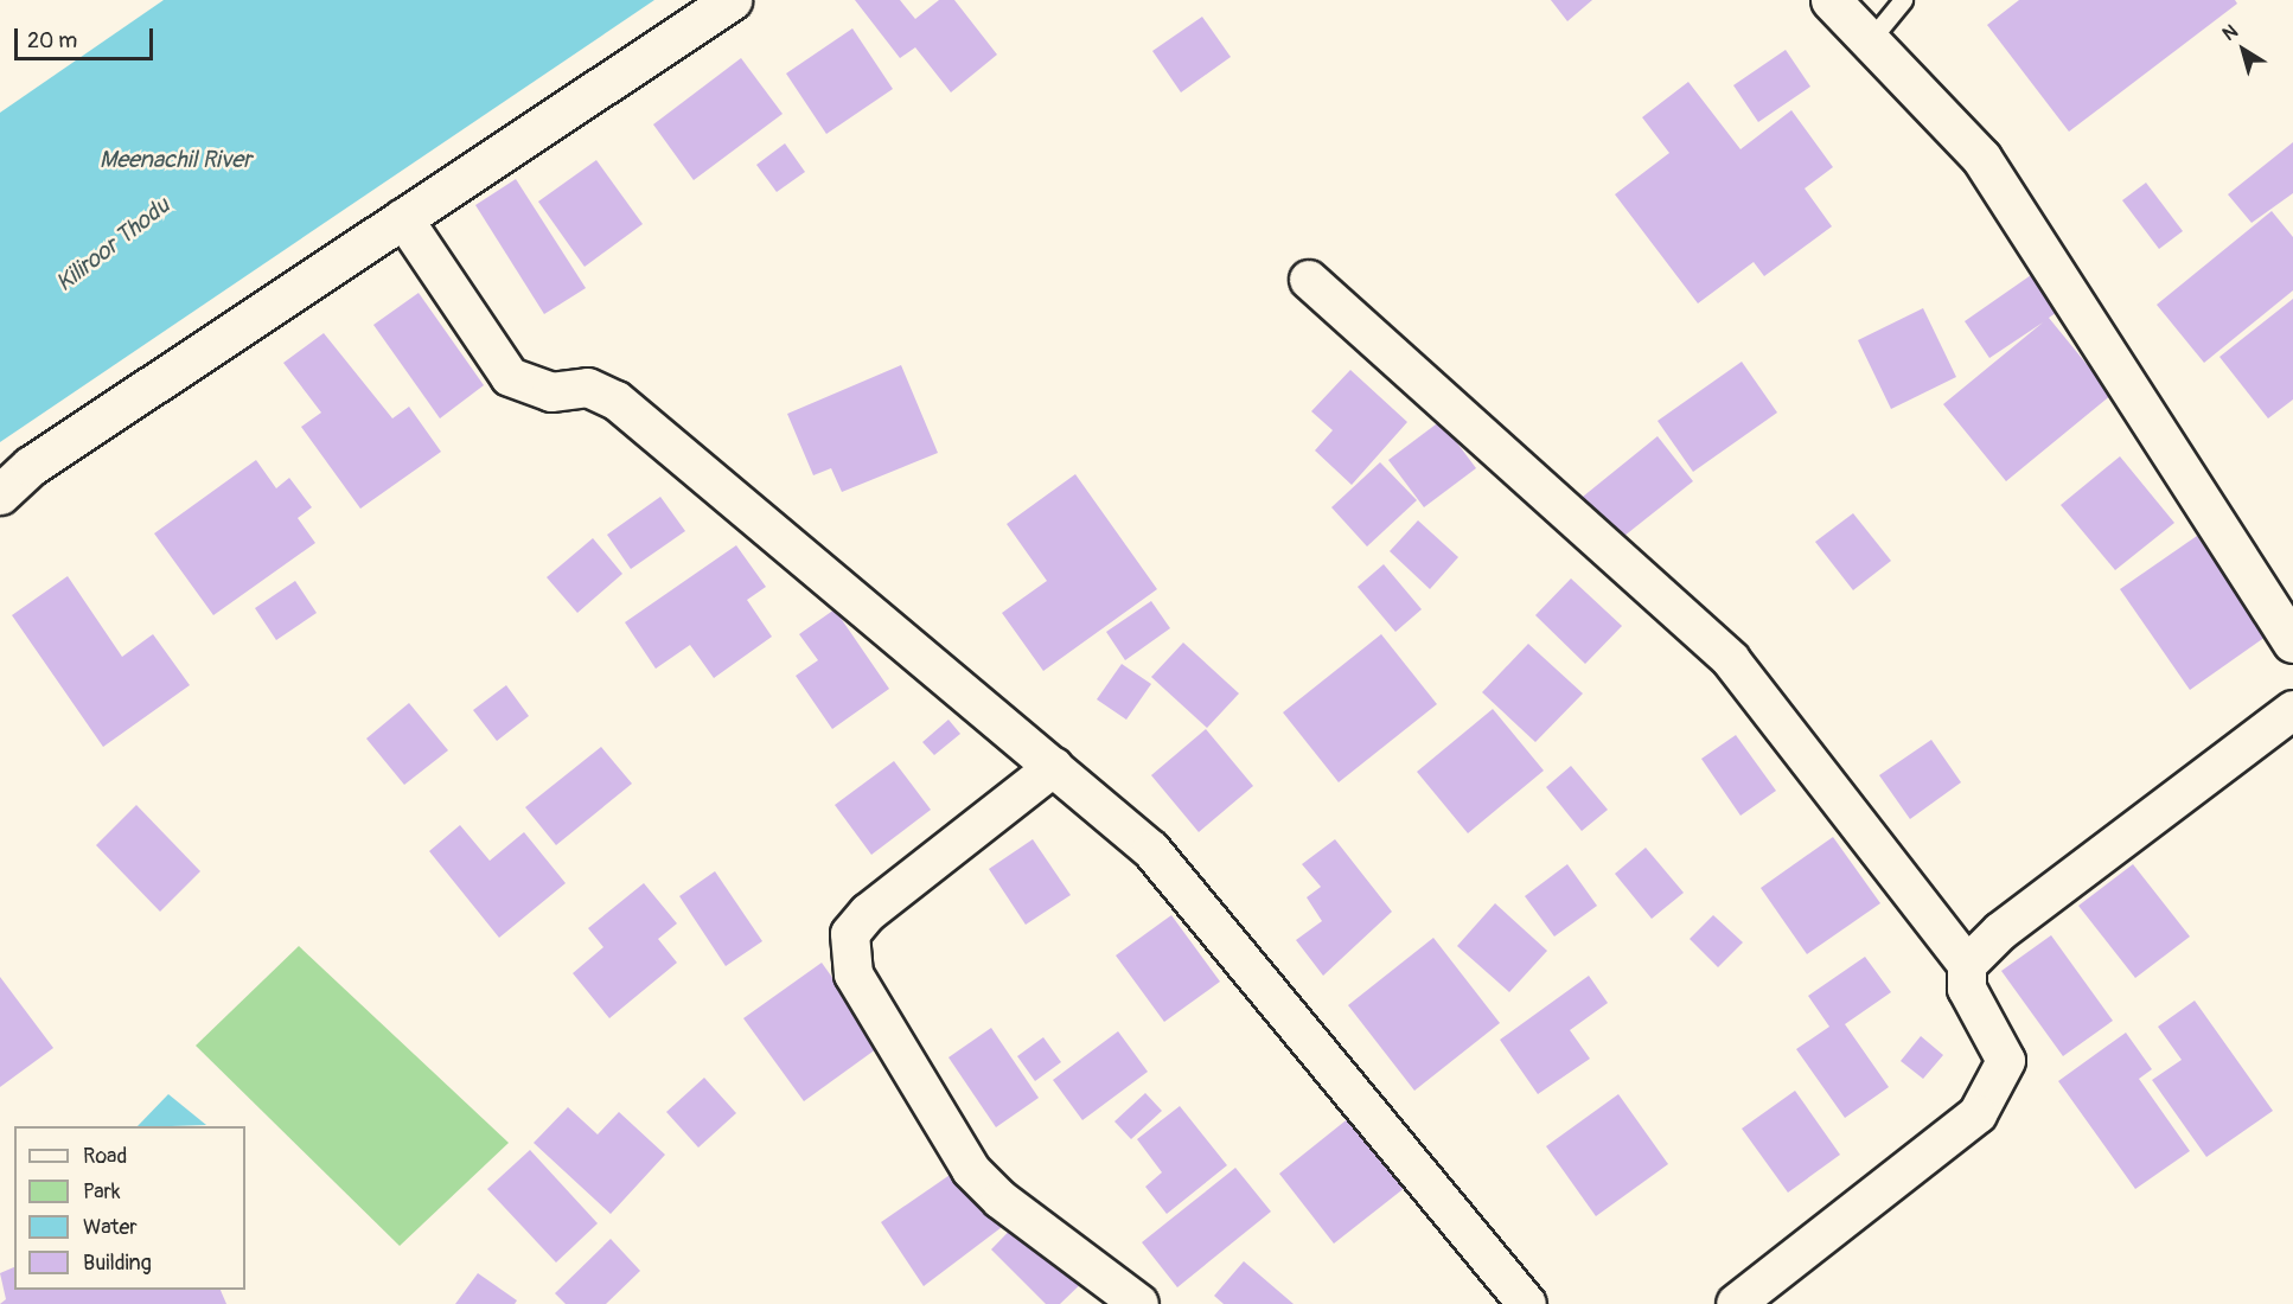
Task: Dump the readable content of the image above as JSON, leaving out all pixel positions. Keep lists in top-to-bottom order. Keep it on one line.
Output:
{"water":["Meenachil River","Kiliroor Thodu"],"legend":["Road","Park","Water","Building"],"scale_bar":"20 m","north":"top left"}
